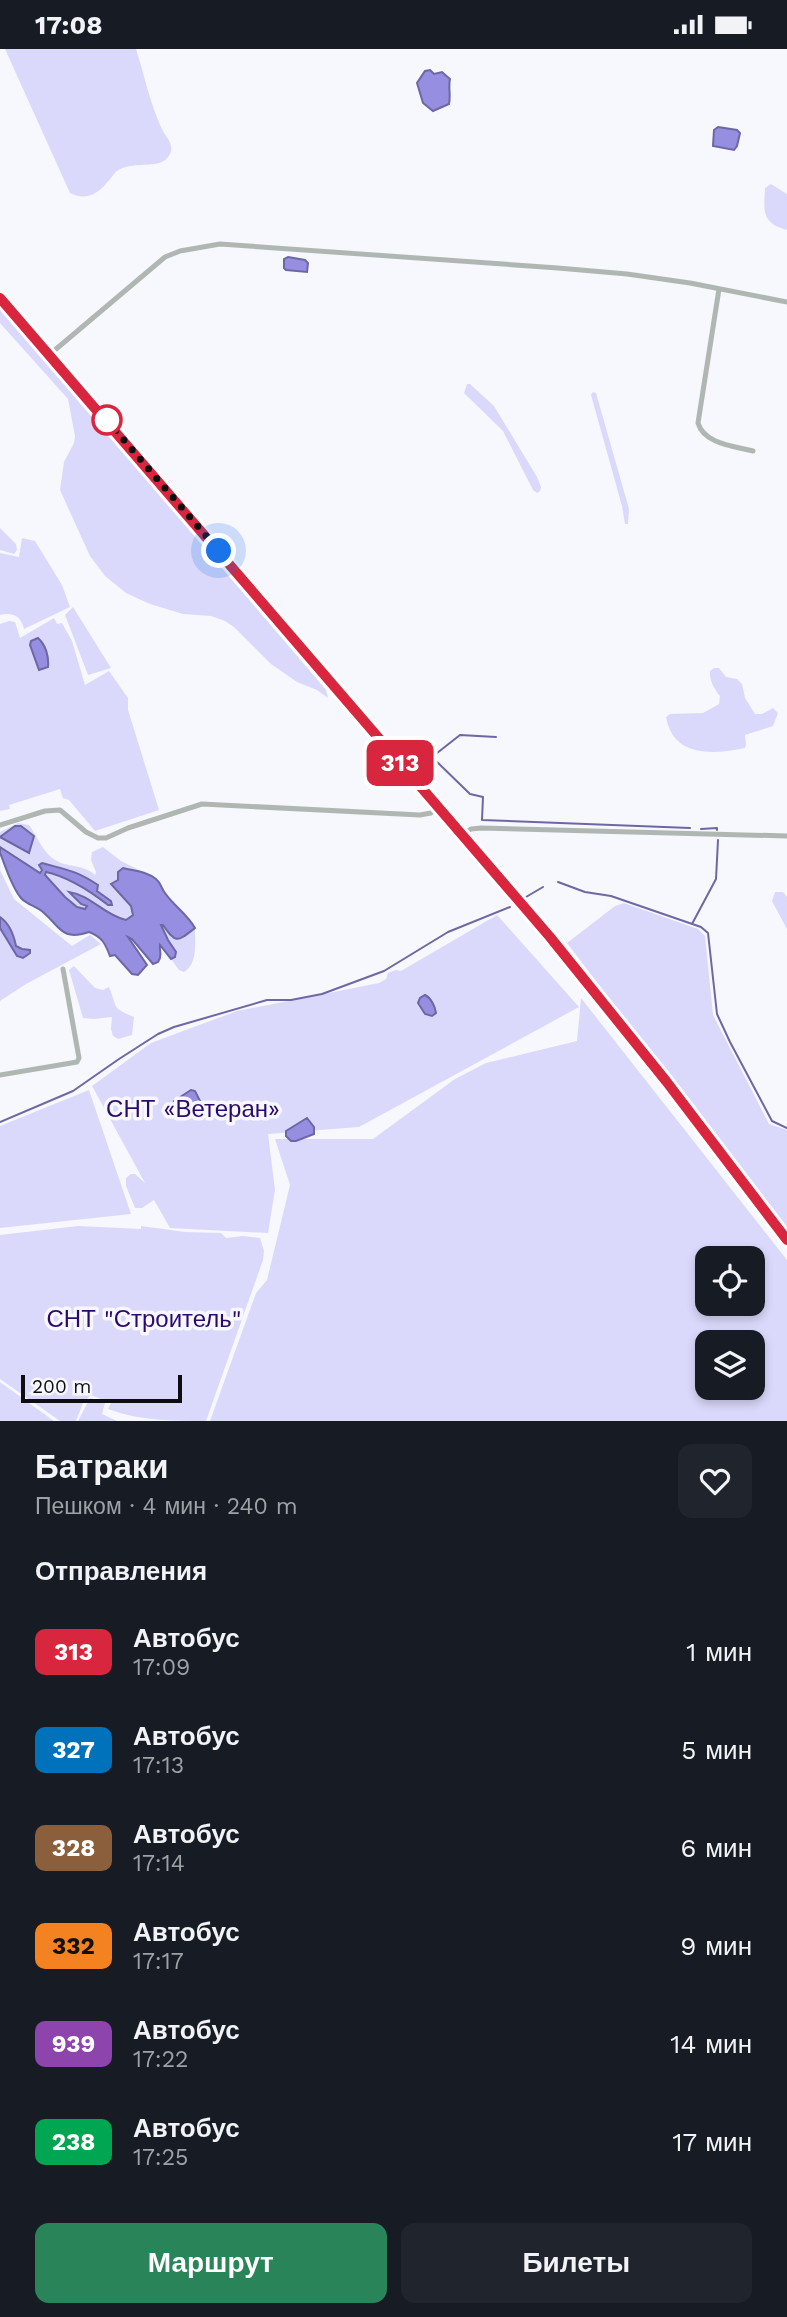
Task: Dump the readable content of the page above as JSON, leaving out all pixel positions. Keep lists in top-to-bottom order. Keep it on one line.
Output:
{"parks":["СНТ «Ветеран»","СНТ \"Строитель\""],"lines":["bus line 313"],"scale_bar":"200 m","page":{"status":"17:08","on_map":"313","scale":"200 m","heading":[["Батраки","Пешком · 4 мин · 240 m"],"Отправления"],"list":[{"mark":"313","name":"Автобус","note":"17:09","value":"1 мин"},{"mark":"327","name":"Автобус","note":"17:13","value":"5 мин"},{"mark":"328","name":"Автобус","note":"17:14","value":"6 мин"},{"mark":"332","name":"Автобус","note":"17:17","value":"9 мин"},{"mark":"939","name":"Автобус","note":"17:22","value":"14 мин"},{"mark":"238","name":"Автобус","note":"17:25","value":"17 мин"}],"buttons":["Маршрут","Билеты"]}}
